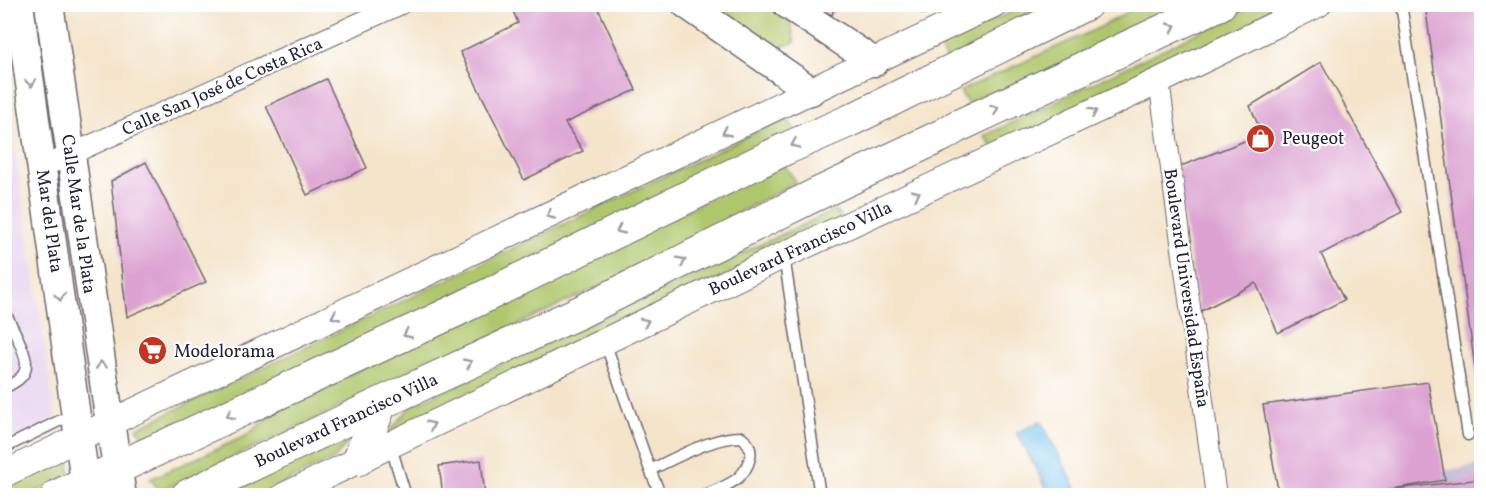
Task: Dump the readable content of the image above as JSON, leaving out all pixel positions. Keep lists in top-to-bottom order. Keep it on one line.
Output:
{"streets":{"main road":["Calle Mar de la Plata","Mar del Plata","Boulevard Francisco Villa"],"street":["Calle San José de Costa Rica","Boulevard Universidad España"]},"crossings":[["Calle San José de Costa Rica","Calle Mar de la Plata"],["Calle San José de Costa Rica","Mar del Plata"],["Boulevard Francisco Villa","Boulevard Universidad España"]],"one_way":["Calle Mar de la Plata","Mar del Plata"],"places":{"shop":["Peugeot"],"supermarket":["Modelorama"]}}
